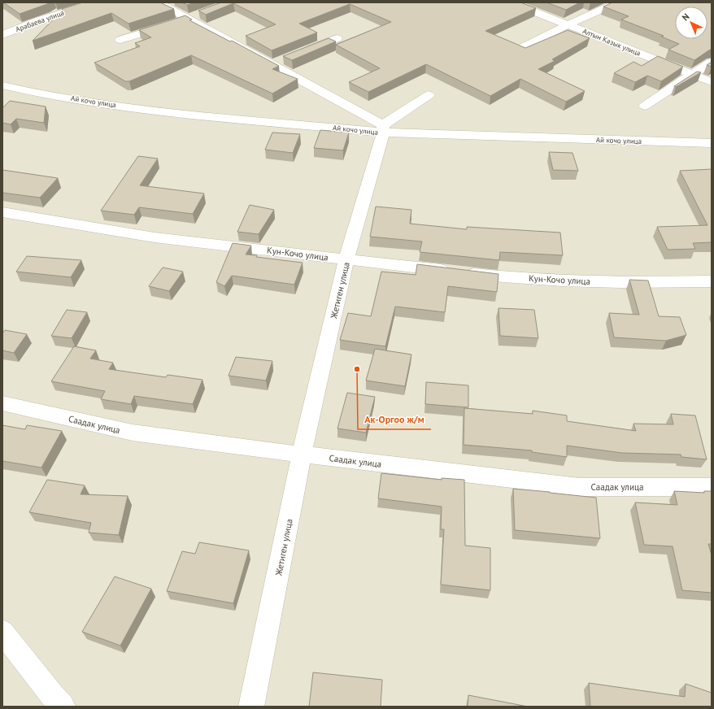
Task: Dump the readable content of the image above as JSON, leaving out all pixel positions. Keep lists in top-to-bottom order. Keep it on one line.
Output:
{"streets":{"street":["Арабаева улица","Алтын Казык улица","Ай кочо улица","Кун-Кочо улица","Жетиген улица","Саадак улица"]},"crossings":[["Ай кочо улица","Жетиген улица"],["Кун-Кочо улица","Жетиген улица"],["Жетиген улица","Саадак улица"]],"places":["Ак-Оргоо ж/м"],"north":"top left"}
